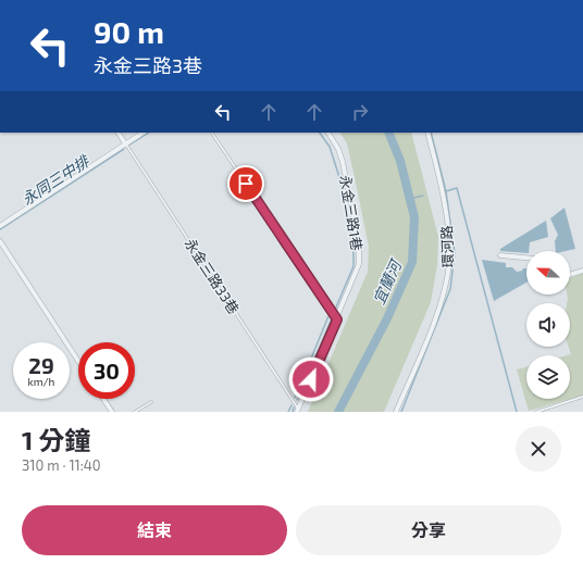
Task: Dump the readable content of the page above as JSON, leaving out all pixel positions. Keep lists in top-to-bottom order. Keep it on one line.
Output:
{"streets":{"street":["永金三路1巷","環河路"],"lane":["永金三路33巷"]},"crossings":[["永金三路1巷","永金三路33巷"]],"water":["永同三中排","宜蘭河"],"north":"left","page":{"turn":["90 m","永金三路3巷"],"speed":"29 km/h","limit":"30","heading":["1 分鐘","310 m · 11:40"],"buttons":["結束","分享"]}}
